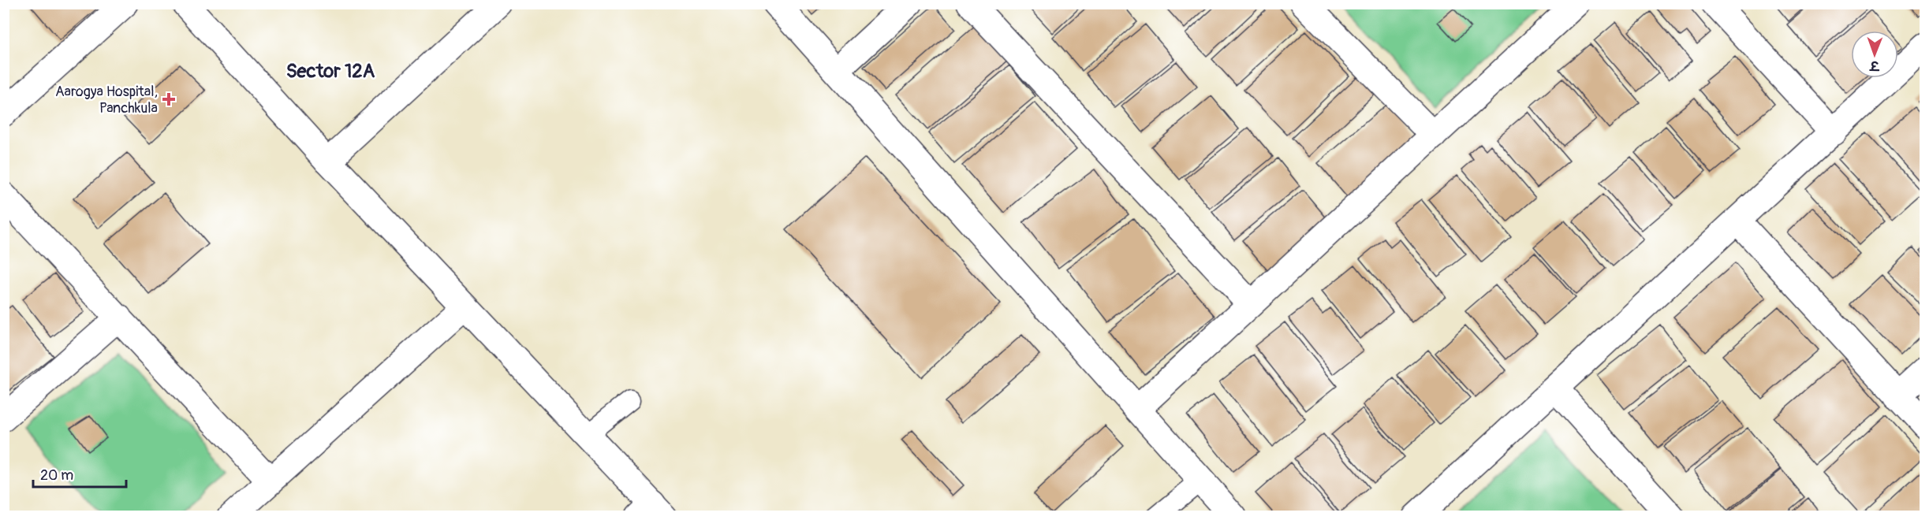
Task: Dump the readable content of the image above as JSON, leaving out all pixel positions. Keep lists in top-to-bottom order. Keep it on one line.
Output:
{"districts":["Sector 12A"],"places":{"health":["Aarogya Hospital, Panchkula"]},"scale_bar":"20 m","north":"bottom"}
